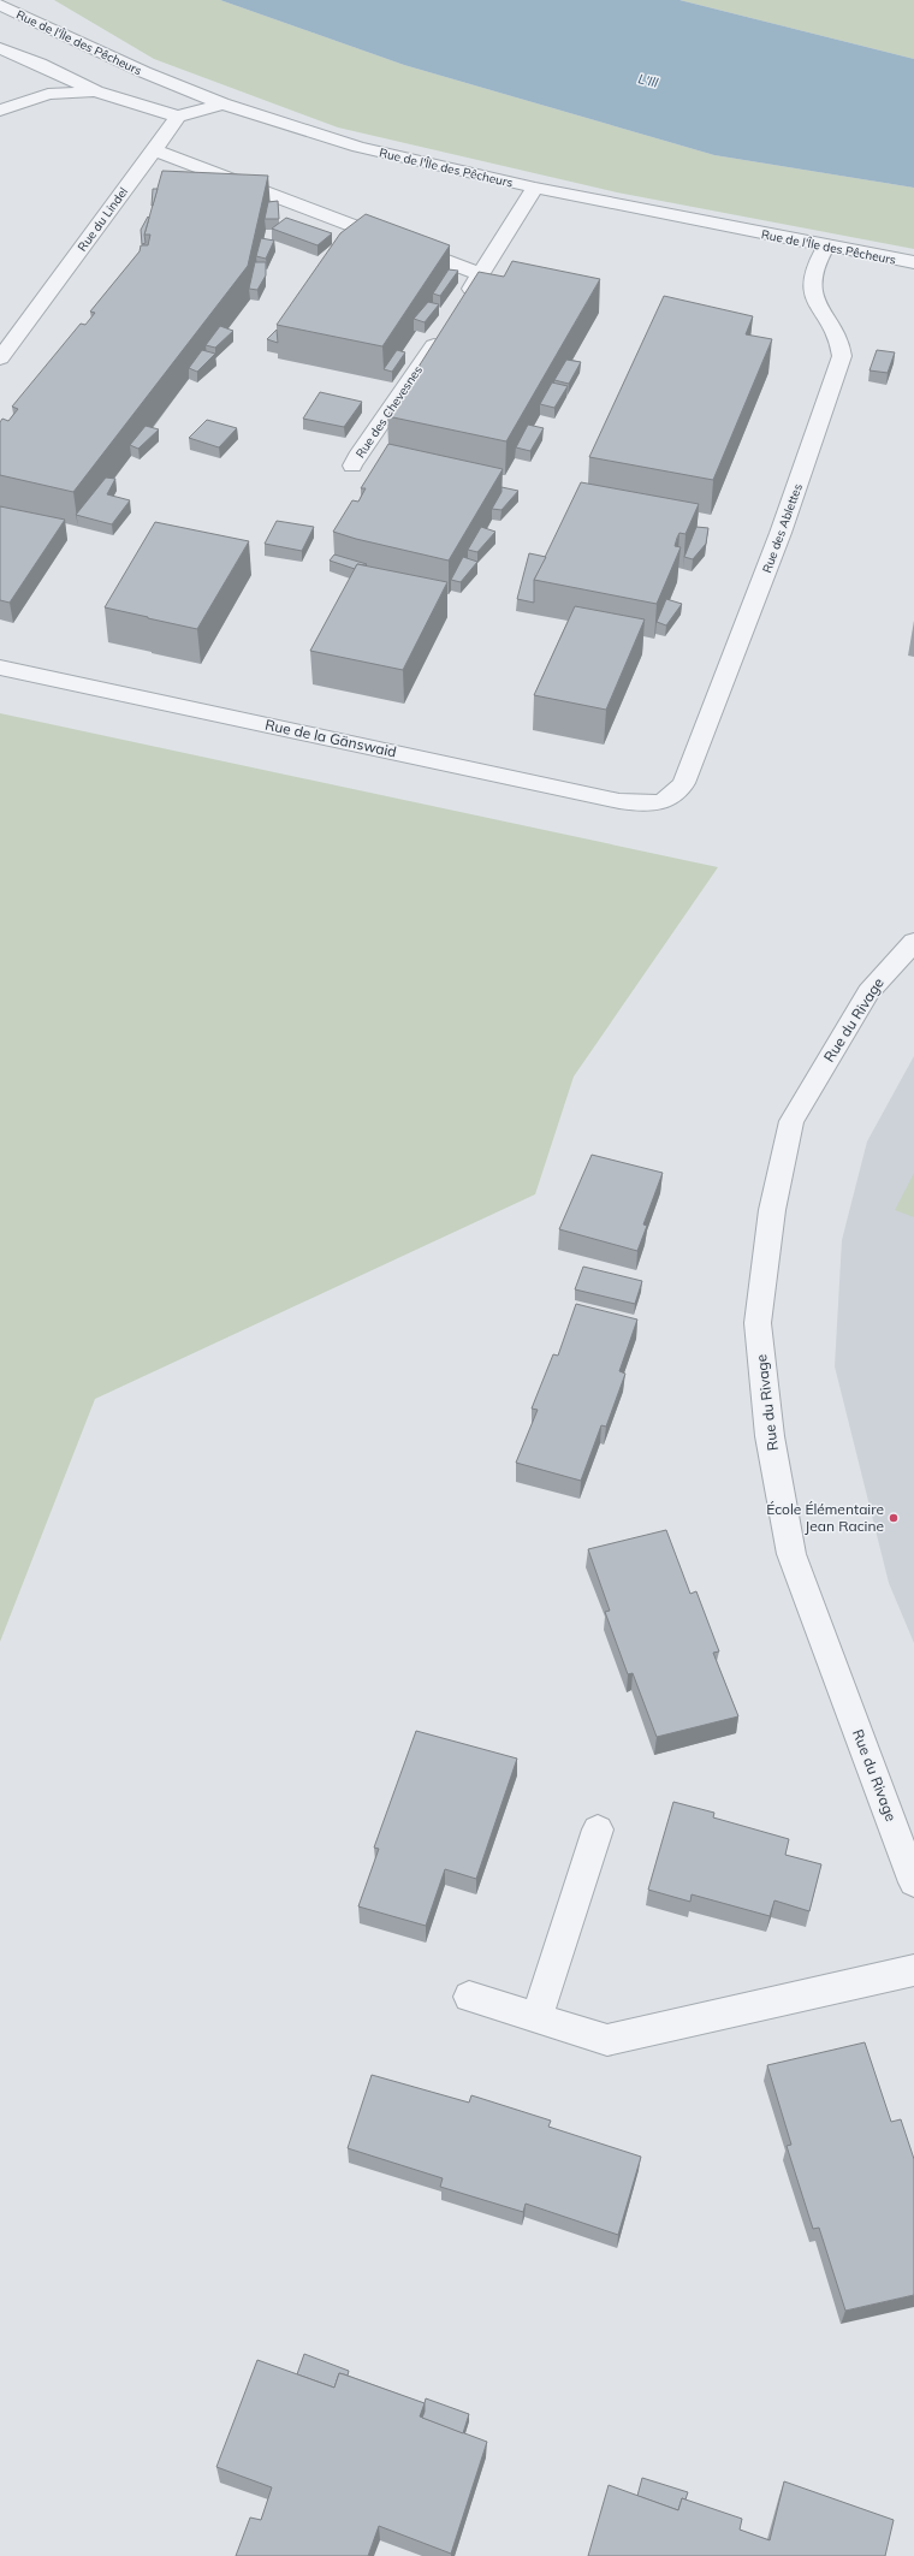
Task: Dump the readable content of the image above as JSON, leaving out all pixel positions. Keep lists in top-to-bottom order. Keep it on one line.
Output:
{"streets":{"street":["Rue de l'Île des Pêcheurs","Rue du Lindel","Rue des Chevesnes","Rue des Ablettes","Rue de la Gänswaid","Rue du Rivage"]},"crossings":[["Rue de l'Île des Pêcheurs","Rue des Ablettes"],["Rue des Ablettes","Rue de la Gänswaid"]],"water":["L'Ill"],"places":["École Élémentaire Jean Racine"]}
